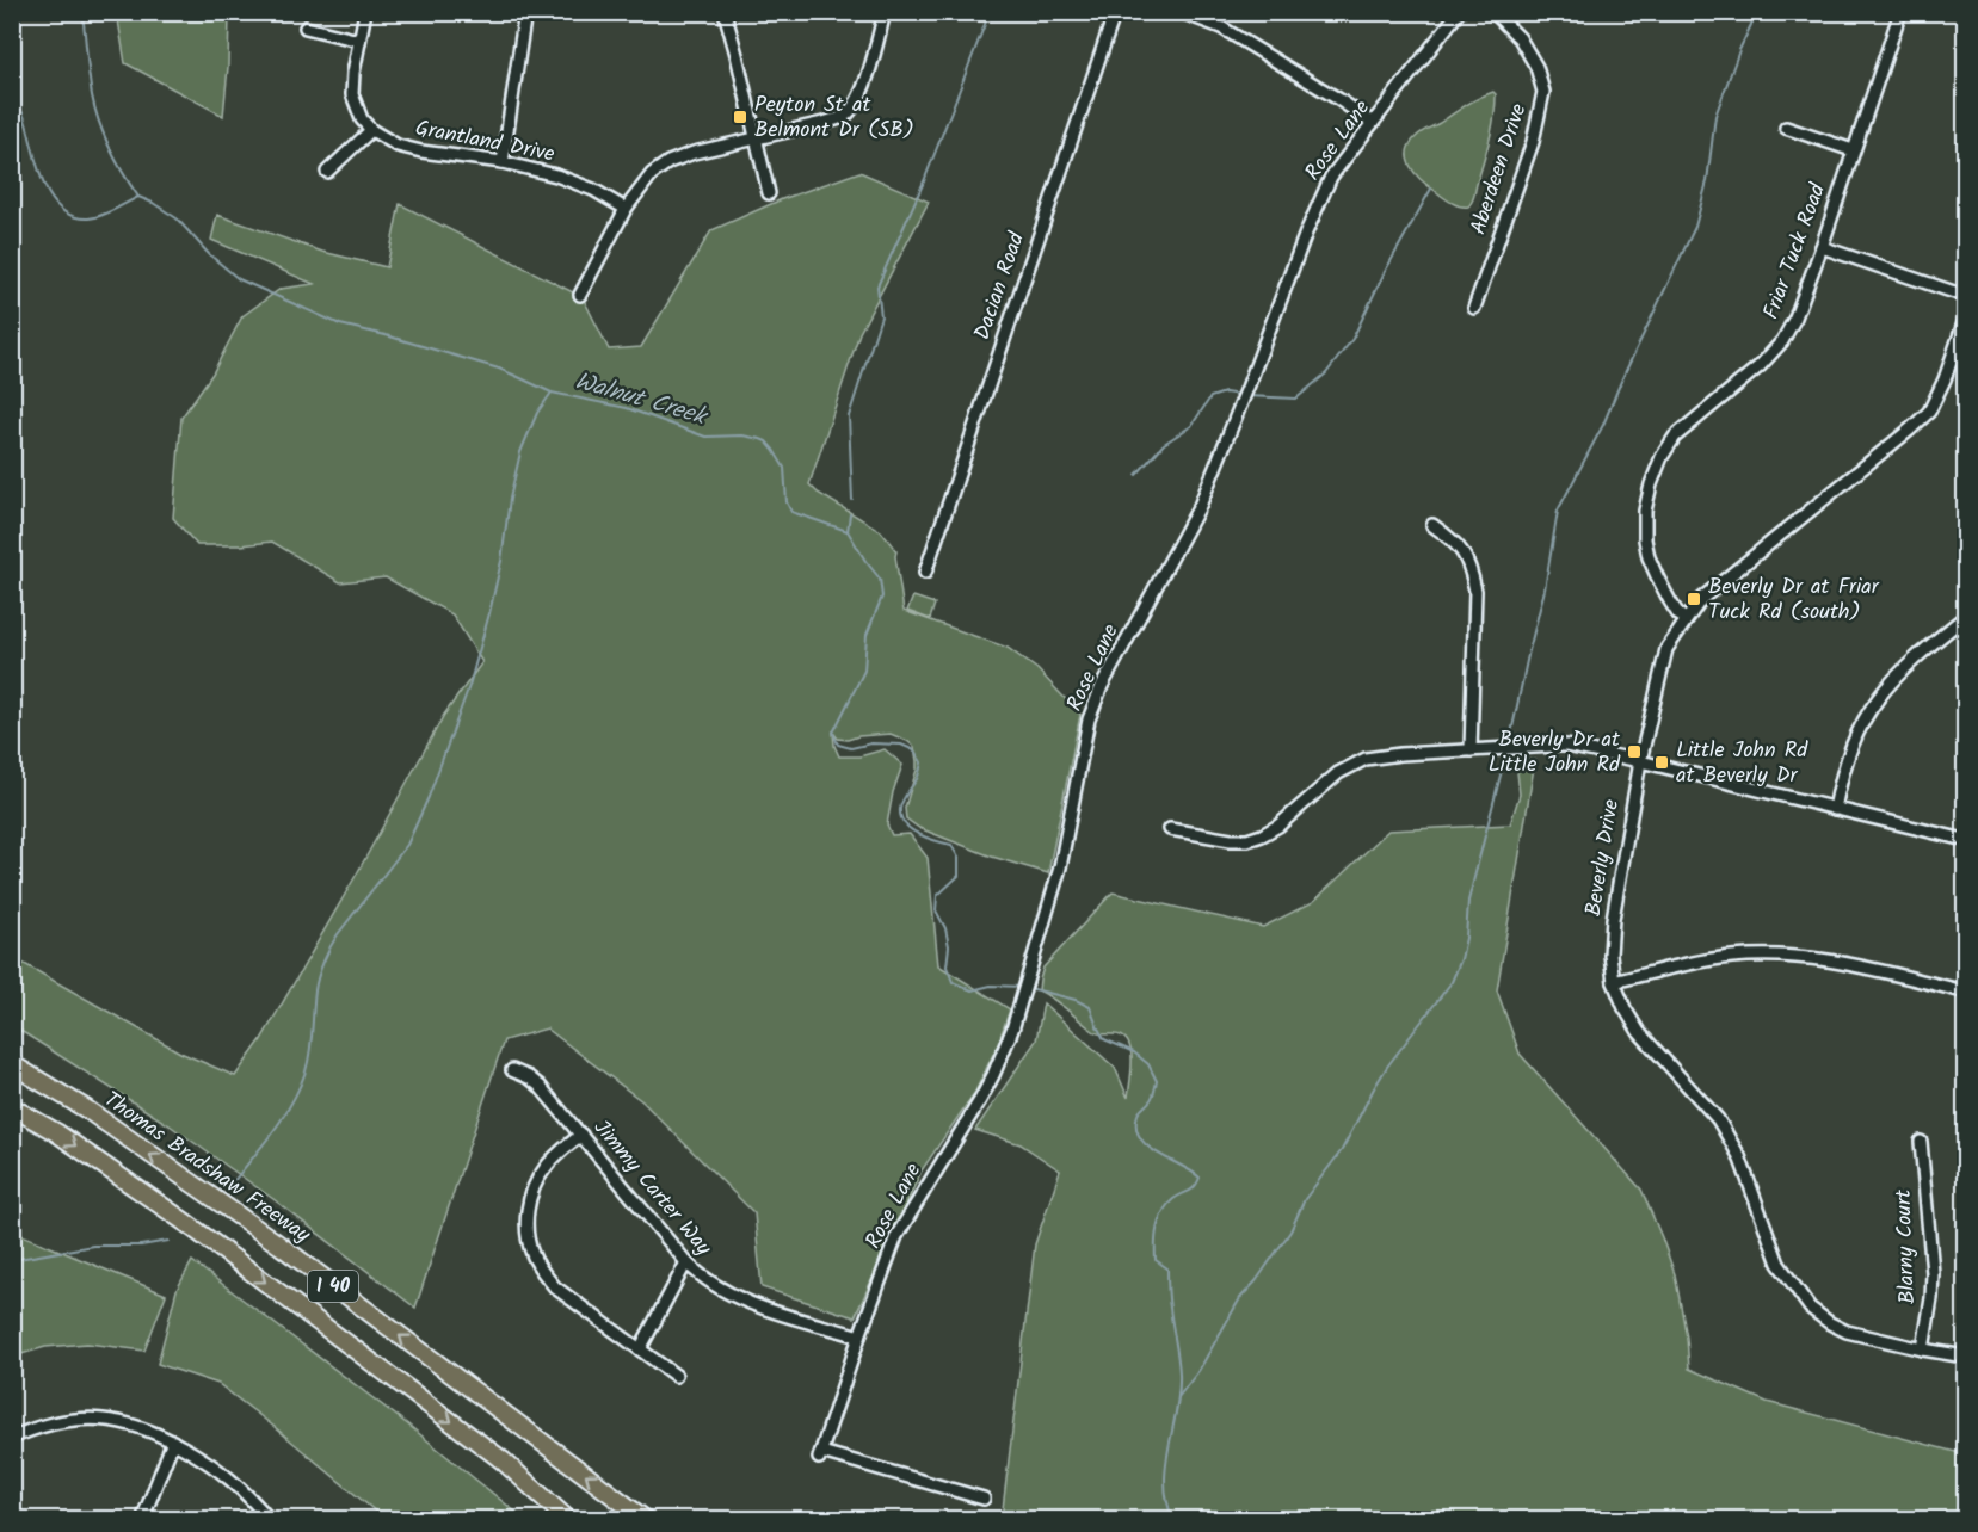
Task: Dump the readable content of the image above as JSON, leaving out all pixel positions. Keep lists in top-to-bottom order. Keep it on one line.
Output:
{"streets":{"highway":["Thomas Bradshaw Freeway","I 40"],"street":["Rose Lane","Grantland Drive","Aberdeen Drive","Friar Tuck Road","Dacian Road","Beverly Drive","Jimmy Carter Way","Blarny Court"]},"crossings":[["Rose Lane","Jimmy Carter Way"],["Friar Tuck Road","Beverly Drive"],["Beverly Drive","Blarny Court"]],"water":["Walnut Creek"],"places":{"transit":["Peyton St at Belmont Dr (SB)","Beverly Dr at Friar Tuck Rd (south)","Beverly Dr at Little John Rd","Little John Rd at Beverly Dr"]}}
